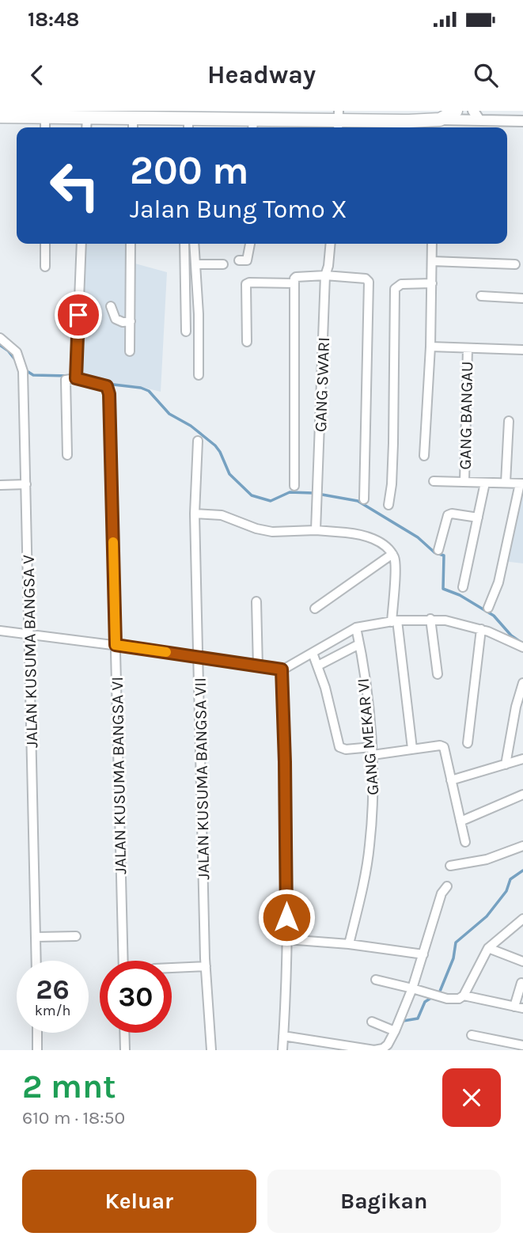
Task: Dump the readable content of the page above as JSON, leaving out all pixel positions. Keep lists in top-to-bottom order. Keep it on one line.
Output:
{"streets":{"street":["GANG SWARI","GANG BANGAU","JALAN KUSUMA BANGSA V","GANG MEKAR VI","JALAN KUSUMA BANGSA VI","JALAN KUSUMA BANGSA VII"]},"page":{"status":"18:48","header":"Headway","turn":["200 m","Jalan Bung Tomo X"],"speed":"26 km/h","limit":"30","heading":["2 mnt","610 m · 18:50"],"buttons":["Keluar","Bagikan"]}}
